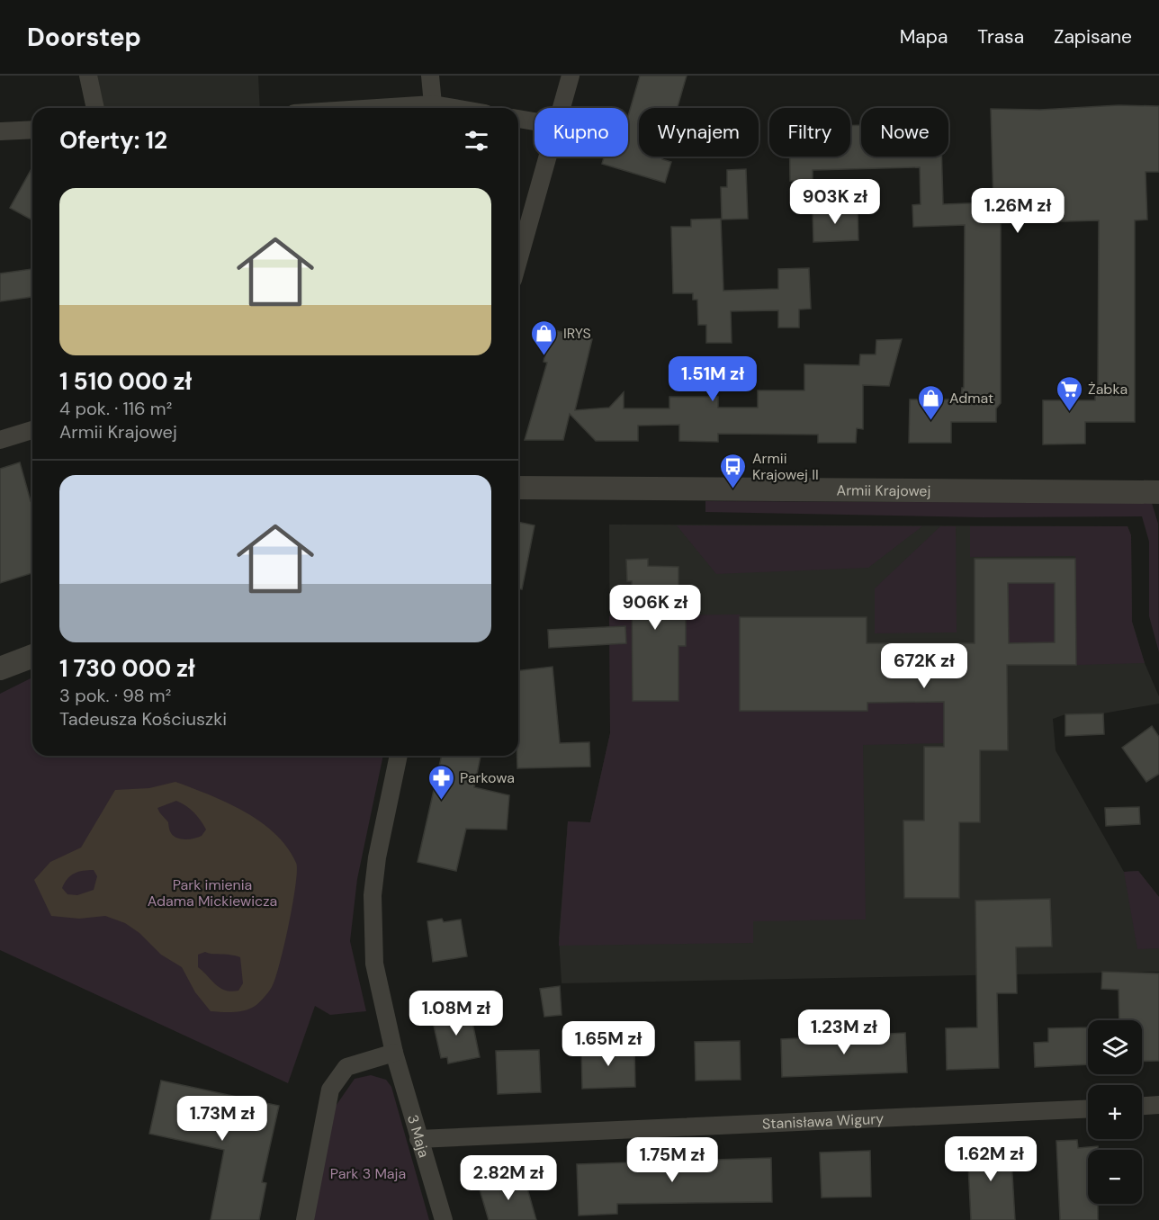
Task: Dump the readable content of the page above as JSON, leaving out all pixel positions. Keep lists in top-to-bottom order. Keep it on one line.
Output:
{"streets":{"street":["Armii Krajowej","Stanisława Wigury","3 Maja"]},"crossings":[["Stanisława Wigury","3 Maja"]],"parks":["Park imienia Adama Mickiewicza","Park 3 Maja"],"places":{"shop":["IRYS","Admat"],"supermarket":["Żabka"],"bus stop":["Armii Krajowej II"],"pharmacy":["Parkowa"]},"page":{"header":"Doorstep","nav":["Mapa","Trasa","Zapisane"],"chip":["Kupno","Wynajem","Filtry","Nowe"],"heading":"Oferty: 12","list":[{"name":"1 510 000 zł","note":"4 pok. · 116 m² · Armii Krajowej"},{"name":"1 730 000 zł","note":"3 pok. · 98 m² · Tadeusza Kościuszki"}],"price":["903K zł","1.26M zł","1.51M zł","906K zł","672K zł","1.08M zł","1.23M zł","1.65M zł","1.73M zł","1.62M zł","1.75M zł","2.82M zł"],"map_buttons":["+","−"]}}
